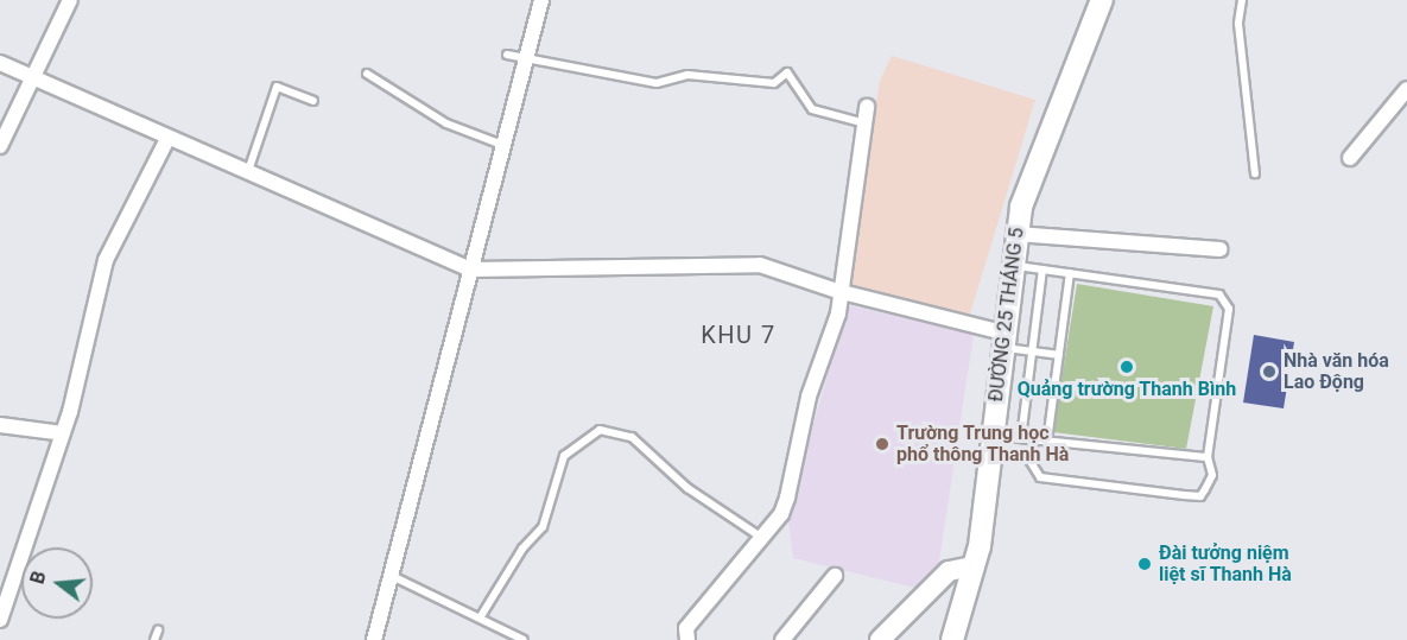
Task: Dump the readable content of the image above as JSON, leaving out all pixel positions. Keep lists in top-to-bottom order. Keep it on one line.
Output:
{"streets":{"main road":["ĐƯỜNG 25 THÁNG 5"]},"districts":["KHU 7"],"places":["Quảng trường Thanh Bình","Nhà văn hóa Lao Động","Trường Trung học phổ thông Thanh Hà","Đài tưởng niệm liệt sĩ Thanh Hà"],"north":"left"}
